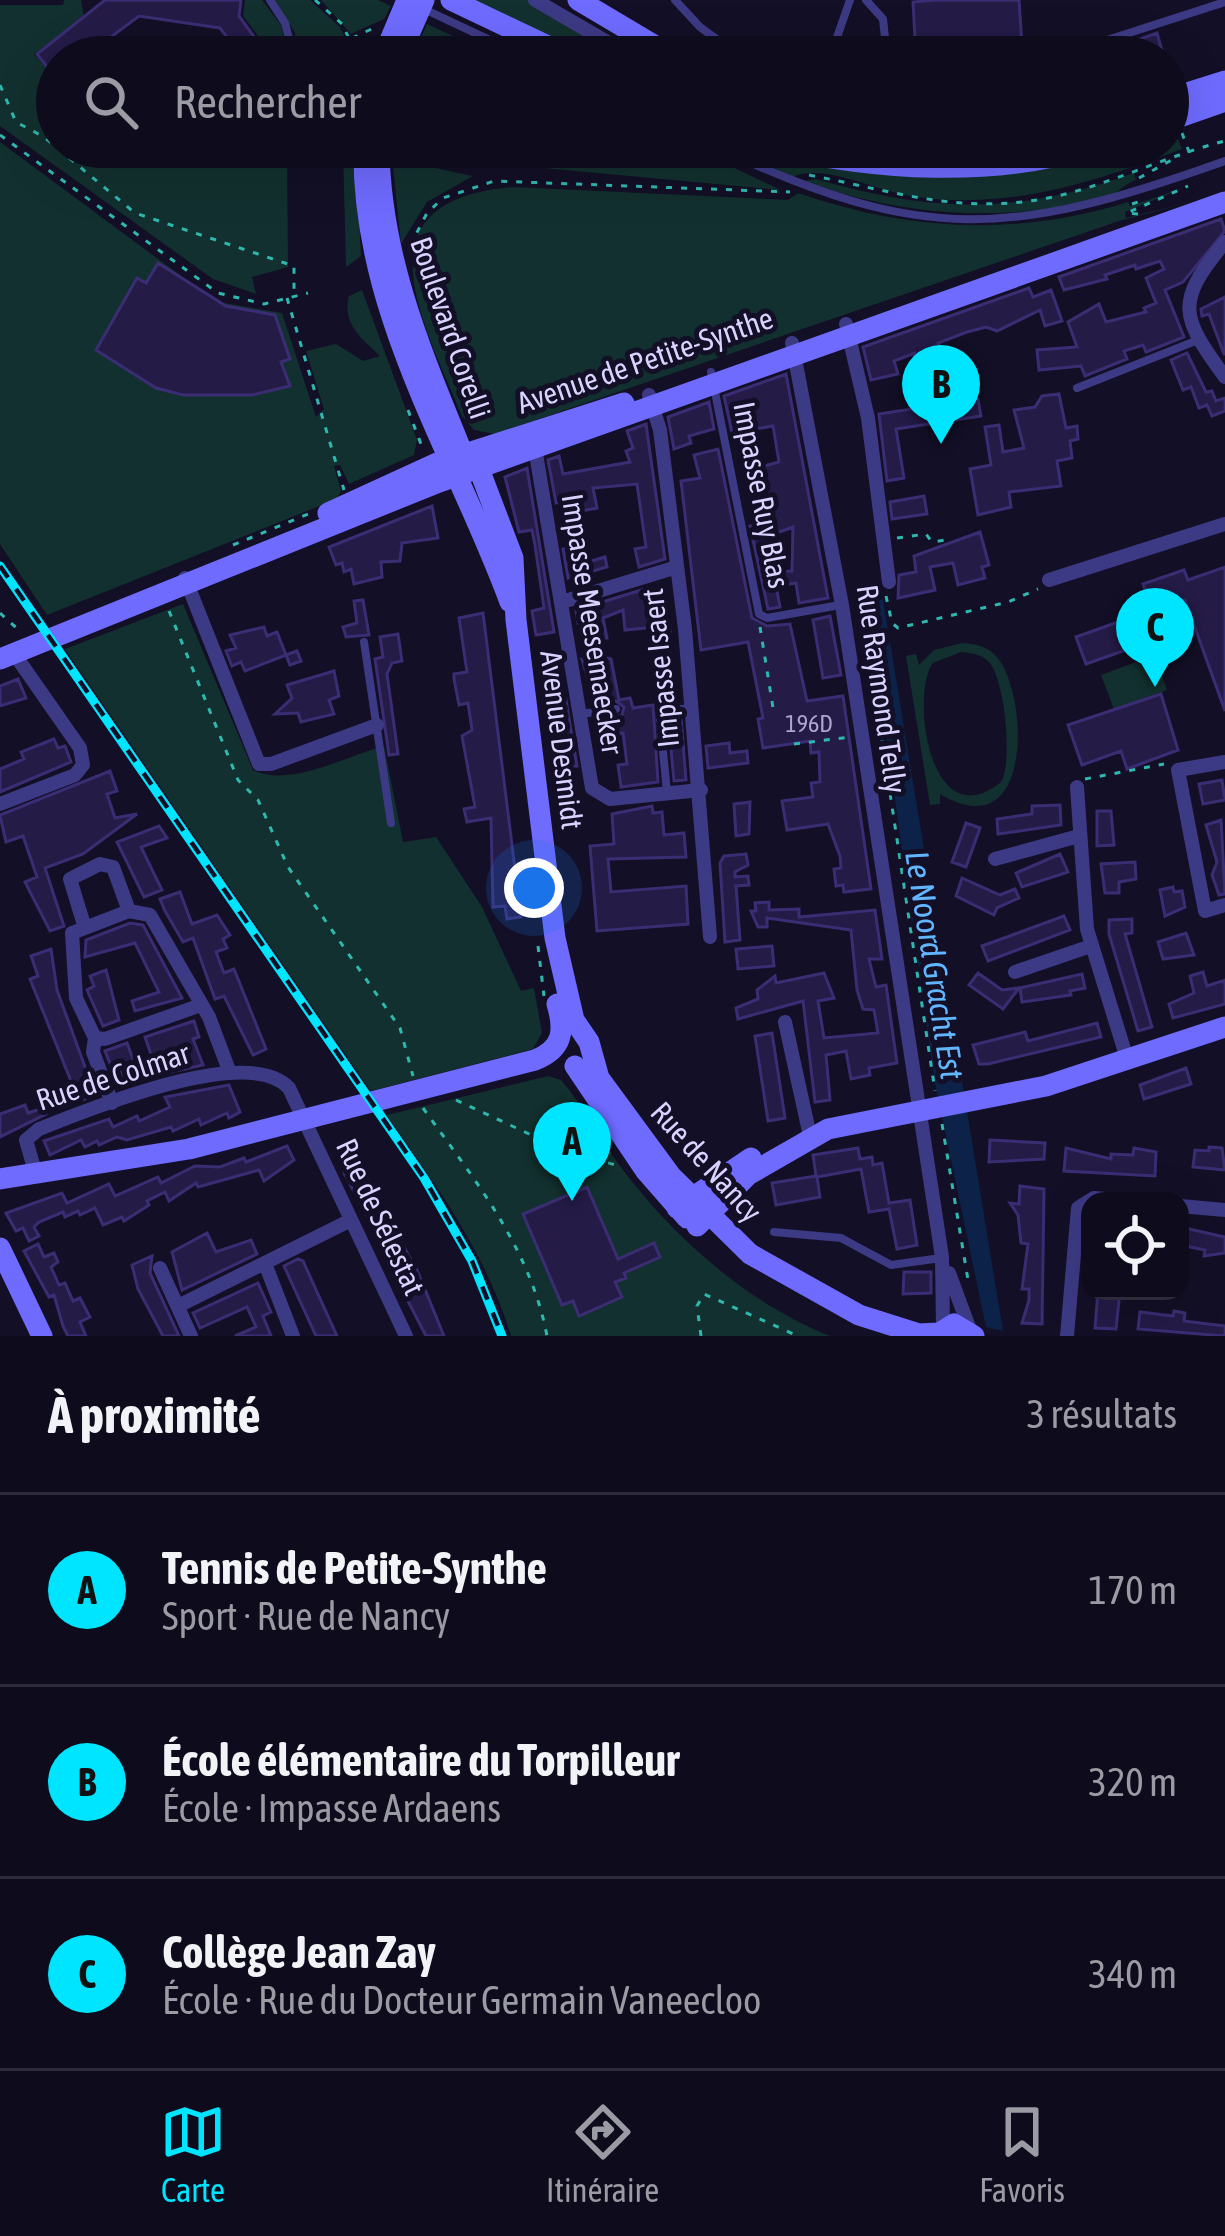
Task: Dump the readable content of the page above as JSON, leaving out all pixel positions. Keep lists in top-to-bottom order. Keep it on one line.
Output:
{"streets":{"main road":["Boulevard Corelli","Avenue de Petite-Synthe","Avenue Desmidt","Rue de Nancy"],"street":["Impasse Meesemaecker","Impasse Isaert","Rue Raymond Telly","Rue de Colmar","Rue de Sélestat"],"lane":["Impasse Ruy Blas"]},"crossings":[["Boulevard Corelli","Avenue de Petite-Synthe"],["Boulevard Corelli","Avenue Desmidt"],["Avenue de Petite-Synthe","Impasse Ruy Blas"],["Avenue de Petite-Synthe","Impasse Meesemaecker"],["Avenue de Petite-Synthe","Impasse Isaert"],["Avenue de Petite-Synthe","Rue Raymond Telly"],["Avenue de Petite-Synthe","Avenue Desmidt"],["Impasse Ruy Blas","Rue Raymond Telly"],["Rue Raymond Telly","Rue de Nancy"],["Avenue Desmidt","Rue de Nancy"],["Rue de Colmar","Rue de Sélestat"]],"water":["Le Noord Gracht Est"],"house_numbers":["196D"],"page":{"search":"Rechercher","pins":["B","C","A"],"heading":["À proximité","3 résultats"],"list":[{"mark":"A","name":"Tennis de Petite-Synthe","note":"Sport · Rue de Nancy","value":"170 m"},{"mark":"B","name":"École élémentaire du Torpilleur","note":"École · Impasse Ardaens","value":"320 m"},{"mark":"C","name":"Collège Jean Zay","note":"École · Rue du Docteur Germain Vaneecloo","value":"340 m"}],"nav":["Carte","Itinéraire","Favoris"]}}
